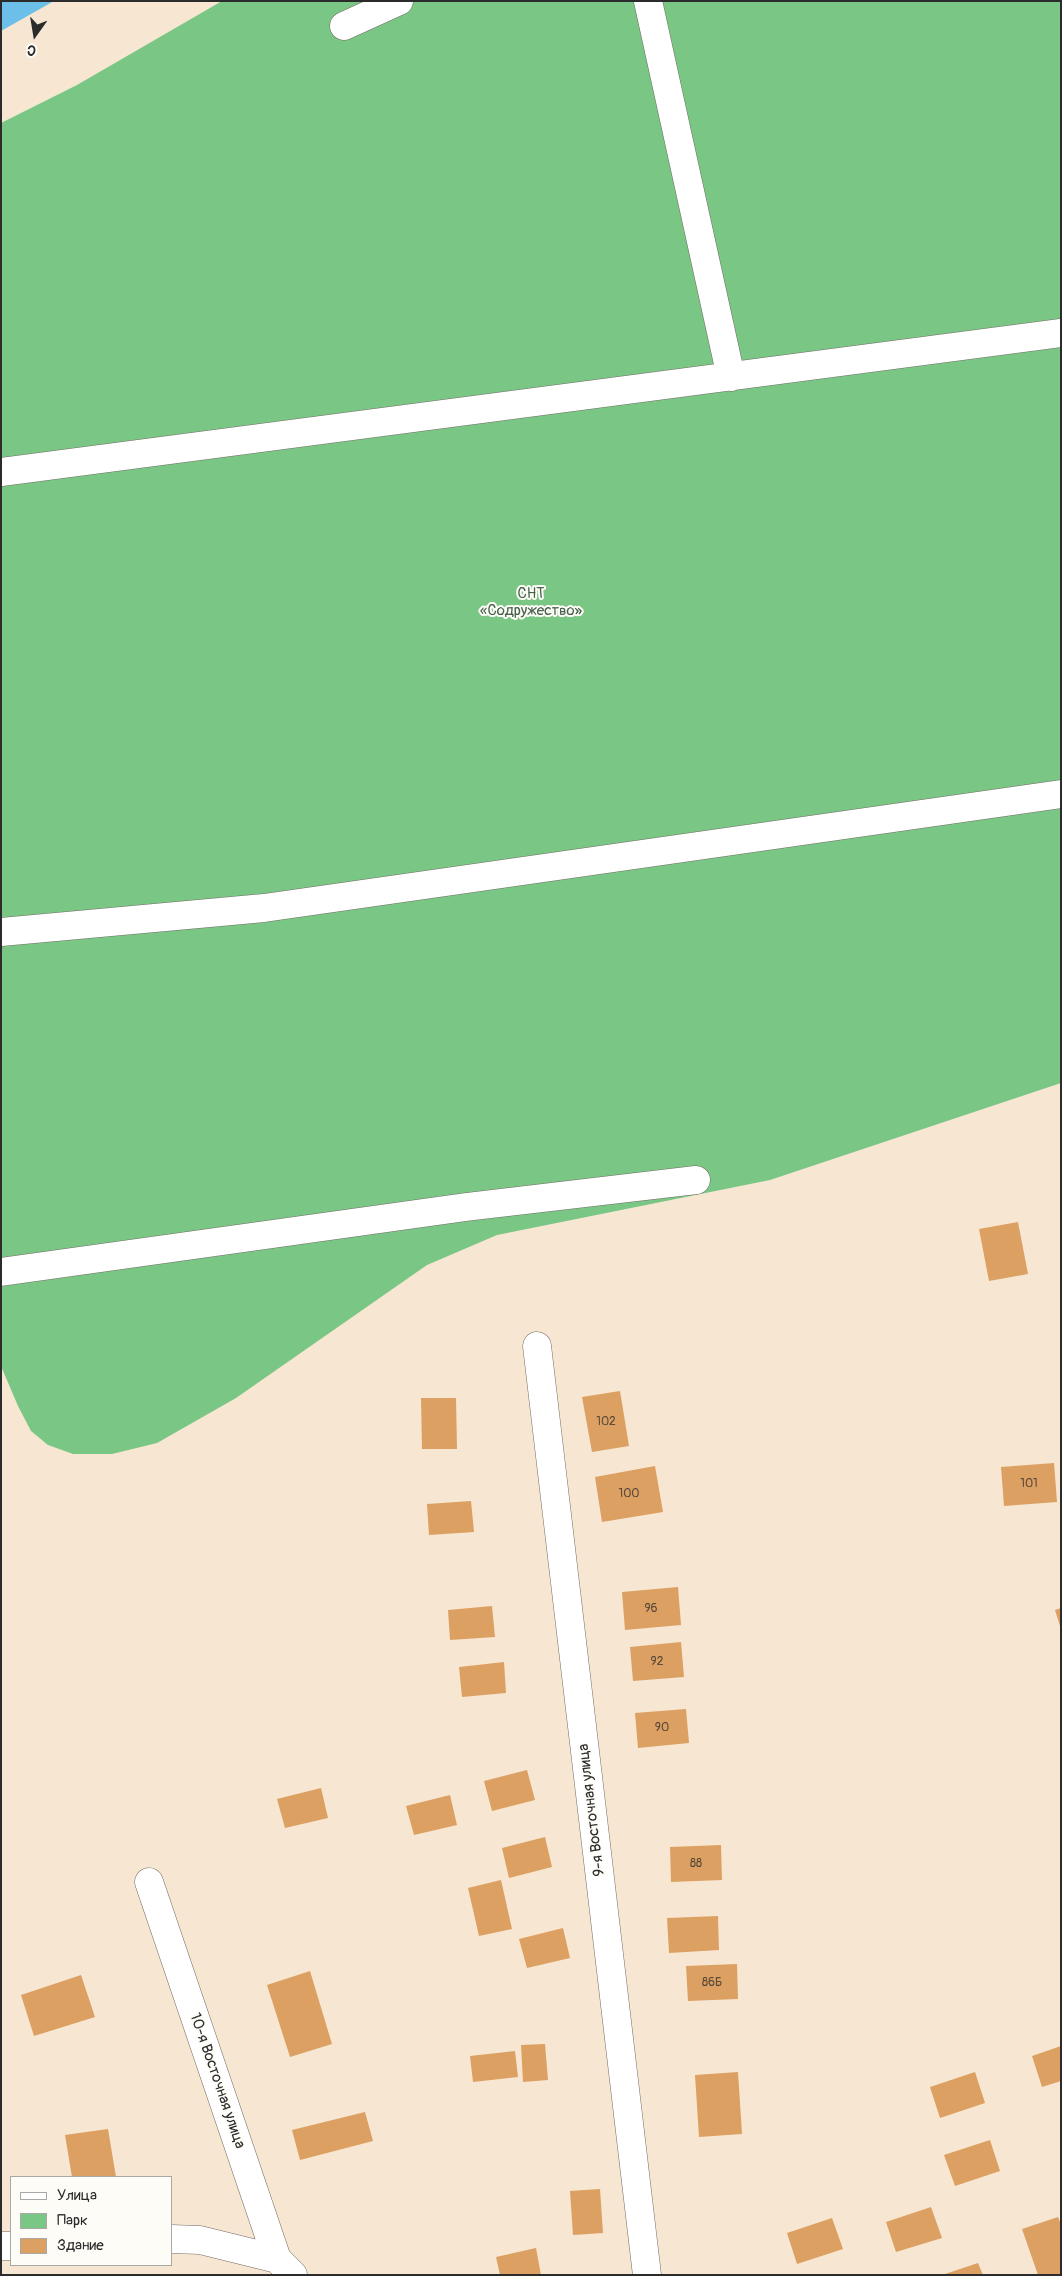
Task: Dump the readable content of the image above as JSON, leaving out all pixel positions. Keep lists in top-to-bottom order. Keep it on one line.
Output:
{"streets":{"street":["9-я Восточная улица","10-я Восточная улица"]},"parks":["СНТ «Содружество»"],"house_numbers":["102","101","100","96","92","90","88","86Б"],"legend":["Улица","Парк","Здание"],"north":"bottom"}
